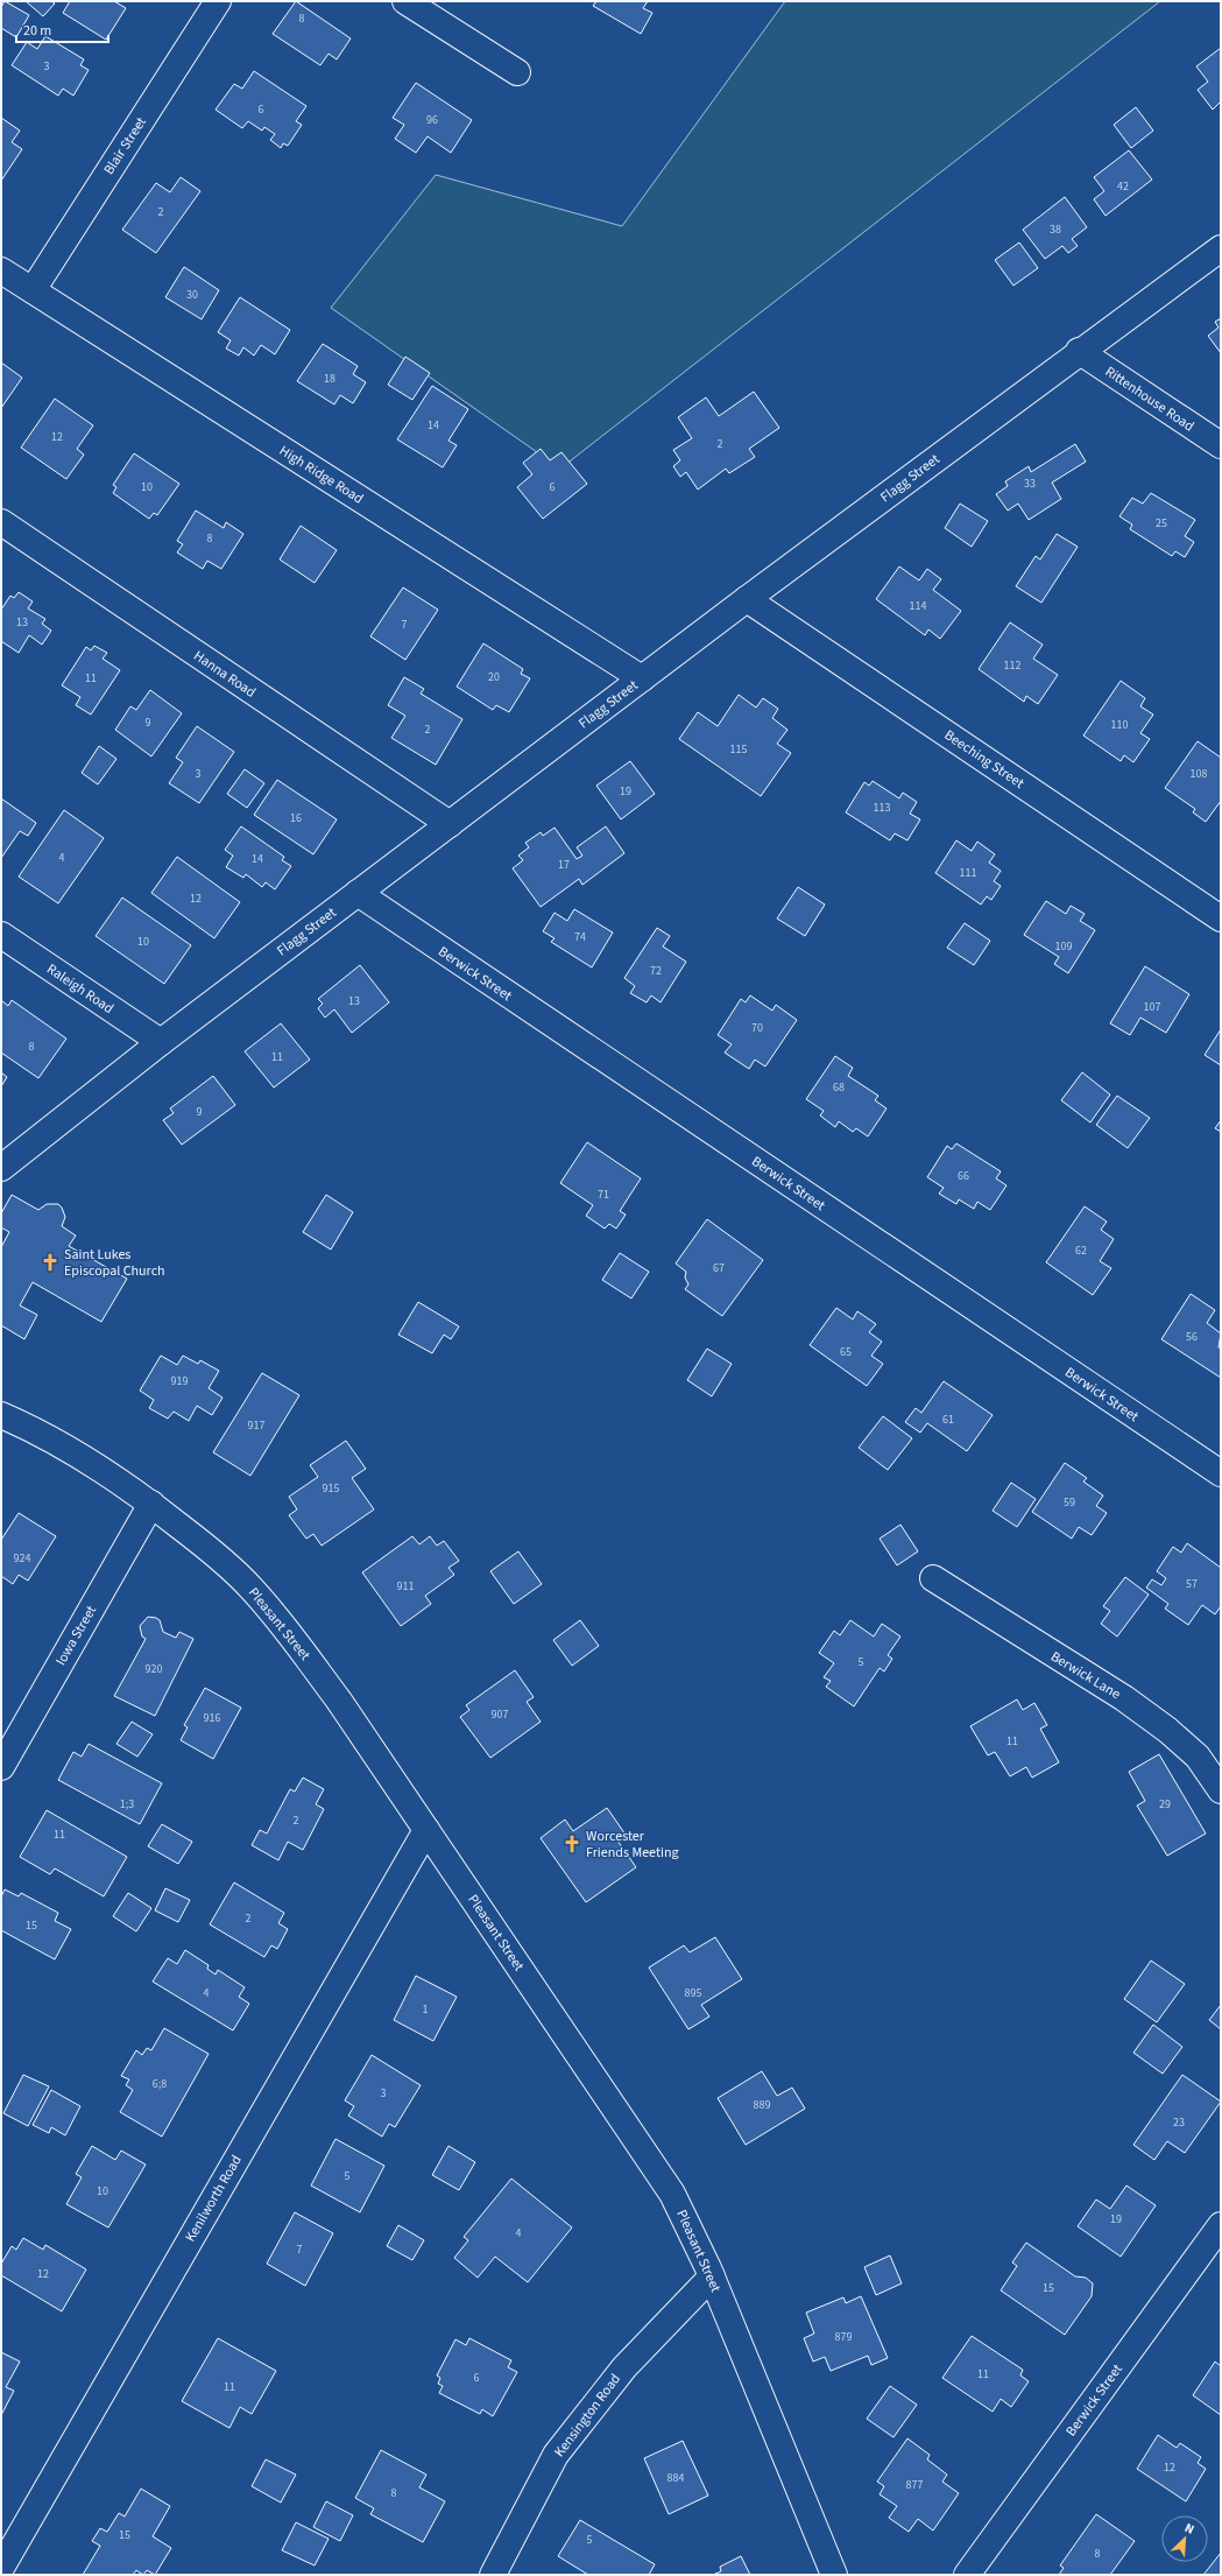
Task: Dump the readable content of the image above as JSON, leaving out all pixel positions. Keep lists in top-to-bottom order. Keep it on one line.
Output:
{"streets":{"street":["Blair Street","Rittenhouse Road","High Ridge Road","Flagg Street","Hanna Road","Beeching Street","Berwick Street","Raleigh Road","Pleasant Street","Iowa Street","Berwick Lane","Kenilworth Road","Kensington Road"]},"crossings":[["Blair Street","High Ridge Road"],["Rittenhouse Road","Flagg Street"],["High Ridge Road","Flagg Street"],["Flagg Street","Hanna Road"],["Flagg Street","Beeching Street"],["Flagg Street","Berwick Street"],["Flagg Street","Raleigh Road"],["Pleasant Street","Iowa Street"],["Pleasant Street","Kenilworth Road"],["Pleasant Street","Kensington Road"]],"places":{"church":["Saint Lukes Episcopal Church","Worcester Friends Meeting"]},"house_numbers":["8","3","6","96","42","2","38","30","18","14","12","2","33","10","6","25","8","114","13","7","112","20","11","9","110","2","115","3","108","19","113","16","4","14","17","111","12","74","10","109","72","13","107","70","8","11","68","9","66","71","62","67","56","65","919","61","917","915","59","924","57","911","5","920","907","916","11","1;3","29","2","11","2","15","4","895","1","6;8","3","889","23","5","10","19","4","7","12","15","879","11","6","11","12","884","877","8","15","5","8"],"scale_bar":"20 m","north":"top right"}
